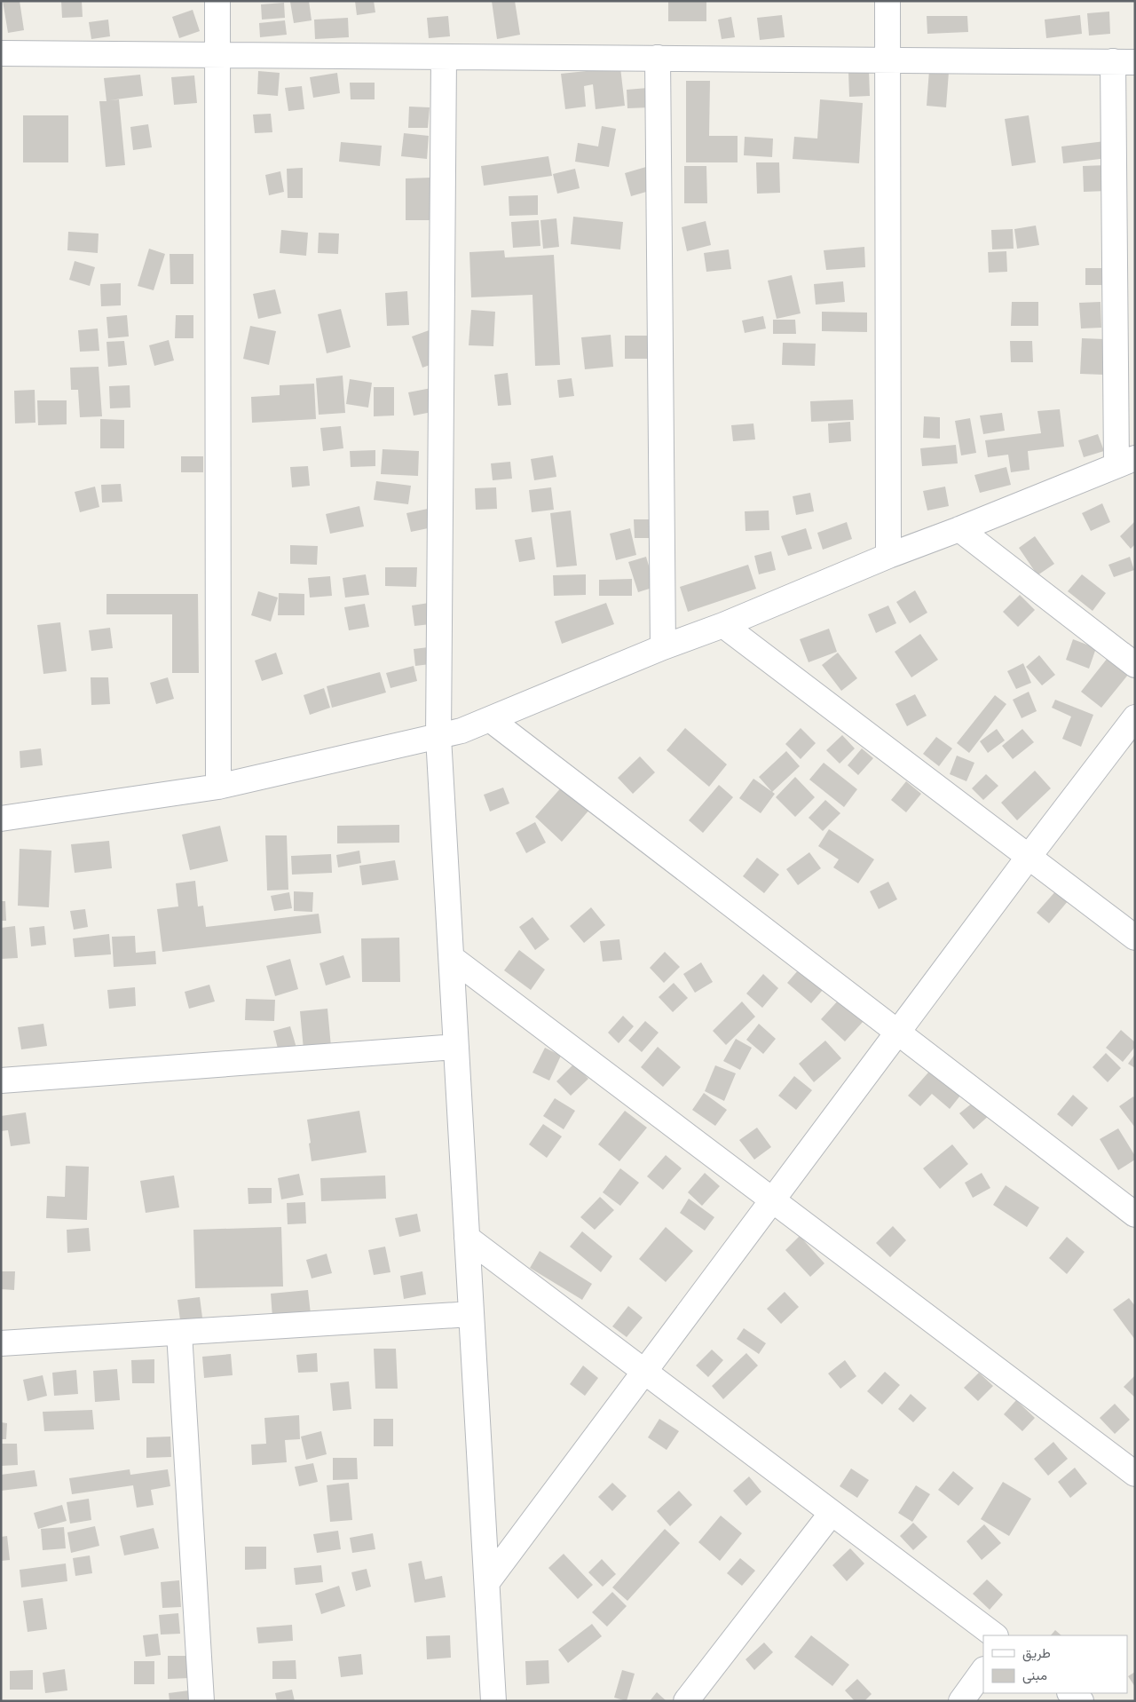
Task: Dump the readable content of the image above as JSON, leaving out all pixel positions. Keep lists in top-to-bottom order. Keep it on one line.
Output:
{"legend":["طريق","مبنى"]}
